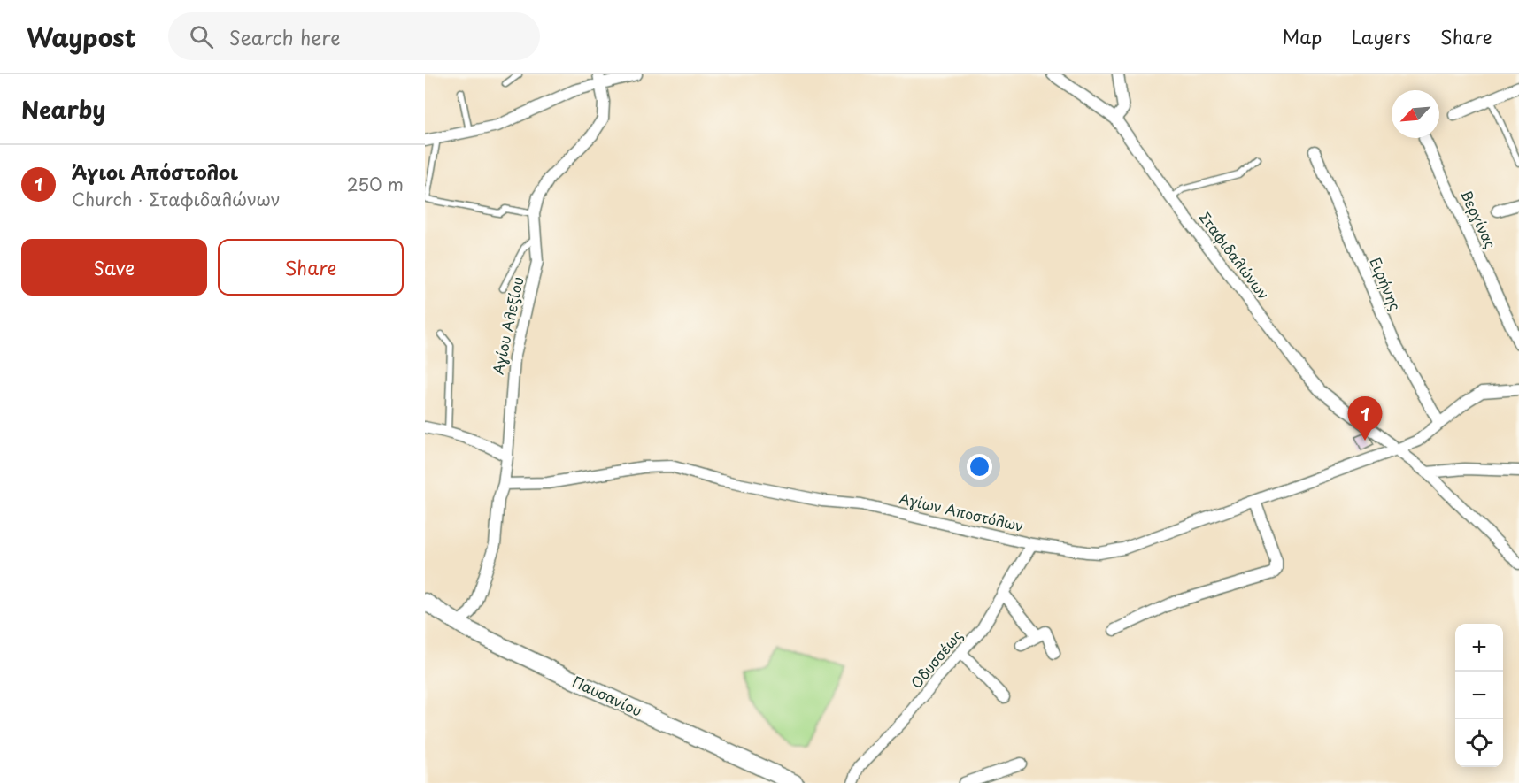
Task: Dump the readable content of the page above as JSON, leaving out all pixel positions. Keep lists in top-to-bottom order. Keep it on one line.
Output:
{"streets":{"street":["Βεργίνας","Σταφιδαλώνων","Ειρήνης","Αγίου Αλεξίου","Αγίων Αποστόλων","Οδυσσέως","Παυσανίου"]},"crossings":[["Σταφιδαλώνων","Αγίων Αποστόλων"],["Ειρήνης","Αγίων Αποστόλων"],["Αγίου Αλεξίου","Αγίων Αποστόλων"],["Αγίου Αλεξίου","Παυσανίου"],["Αγίων Αποστόλων","Οδυσσέως"]],"north":"bottom left","page":{"header":"Waypost","search":"Search here","nav":["Map","Layers","Share"],"heading":"Nearby","list":[{"mark":"1","name":"Άγιοι Απόστολοι","note":"Church · Σταφιδαλώνων","value":"250 m"}],"buttons":["Save","Share"],"pins":"1","map_buttons":["+","−"]}}
